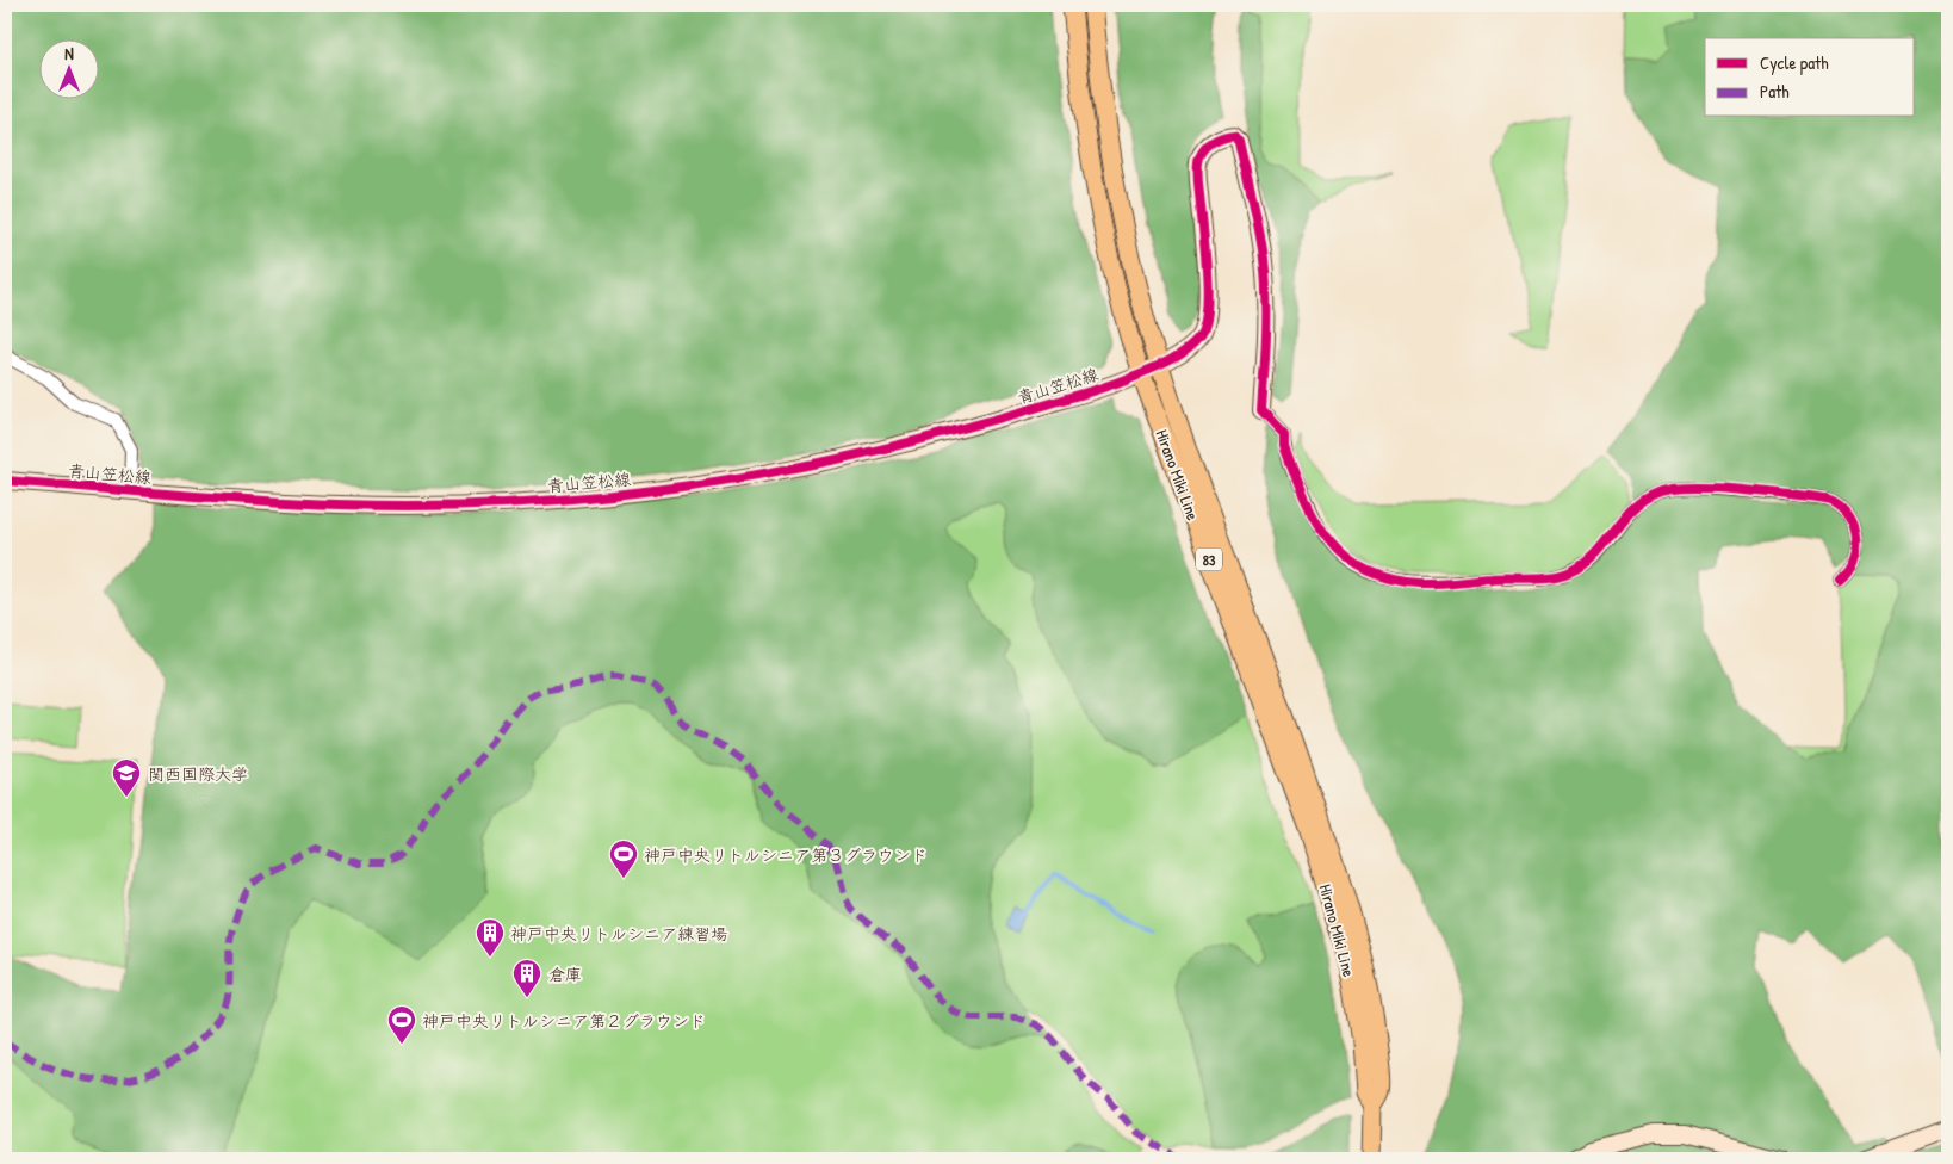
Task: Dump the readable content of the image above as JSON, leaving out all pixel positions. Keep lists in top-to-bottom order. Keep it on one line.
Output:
{"streets":{"main road":["Hirano Miki Line","83"],"street":["青山笠松線"]},"crossings":[["青山笠松線","Hirano Miki Line"]],"places":{"school or university":["関西国際大学"],"sports":["神戸中央リトルシニア第３グラウンド","神戸中央リトルシニア第２グラウンド"],"building":["神戸中央リトルシニア練習場","倉庫"]},"legend":["Cycle path","Path"],"north":"top"}
